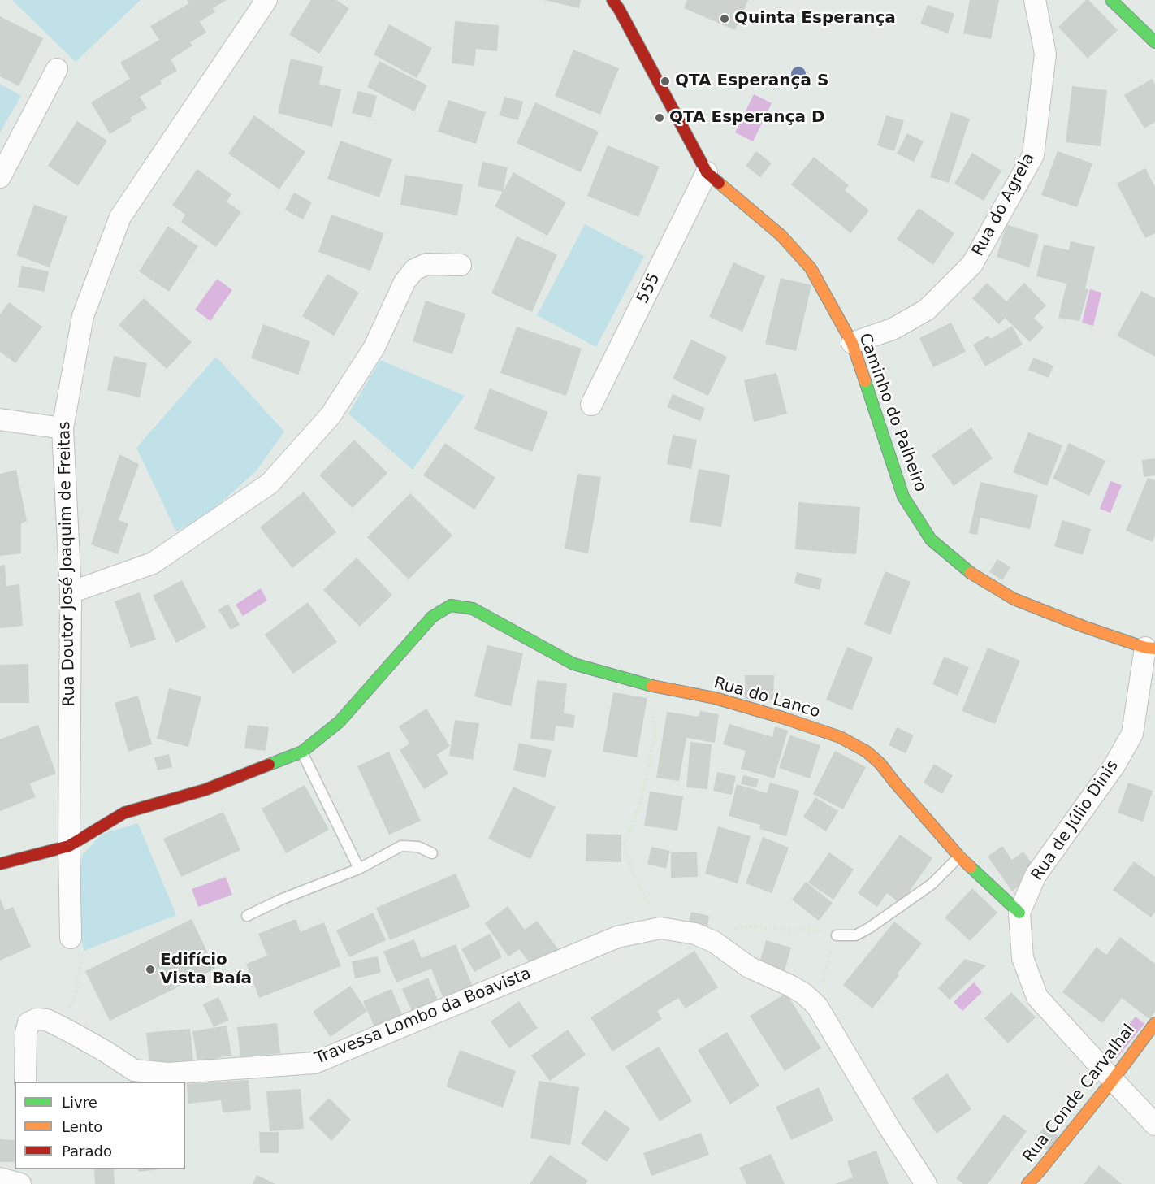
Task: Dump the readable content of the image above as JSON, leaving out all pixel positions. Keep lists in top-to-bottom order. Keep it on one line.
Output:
{"streets":{"street":["Rua do Agrela","555","Caminho do Palheiro","Rua Doutor José Joaquim de Freitas","Rua do Lanco","Rua de Júlio Dinis","Travessa Lombo da Boavista","Rua Conde Carvalhal"]},"crossings":[["Rua do Agrela","Caminho do Palheiro"],["555","Caminho do Palheiro"],["Caminho do Palheiro","Rua de Júlio Dinis"],["Rua do Lanco","Rua de Júlio Dinis"],["Rua de Júlio Dinis","Rua Conde Carvalhal"]],"places":["Quinta Esperança","QTA Esperança S","QTA Esperança D","Edifício Vista Baía"],"legend":["Livre","Lento","Parado"]}
